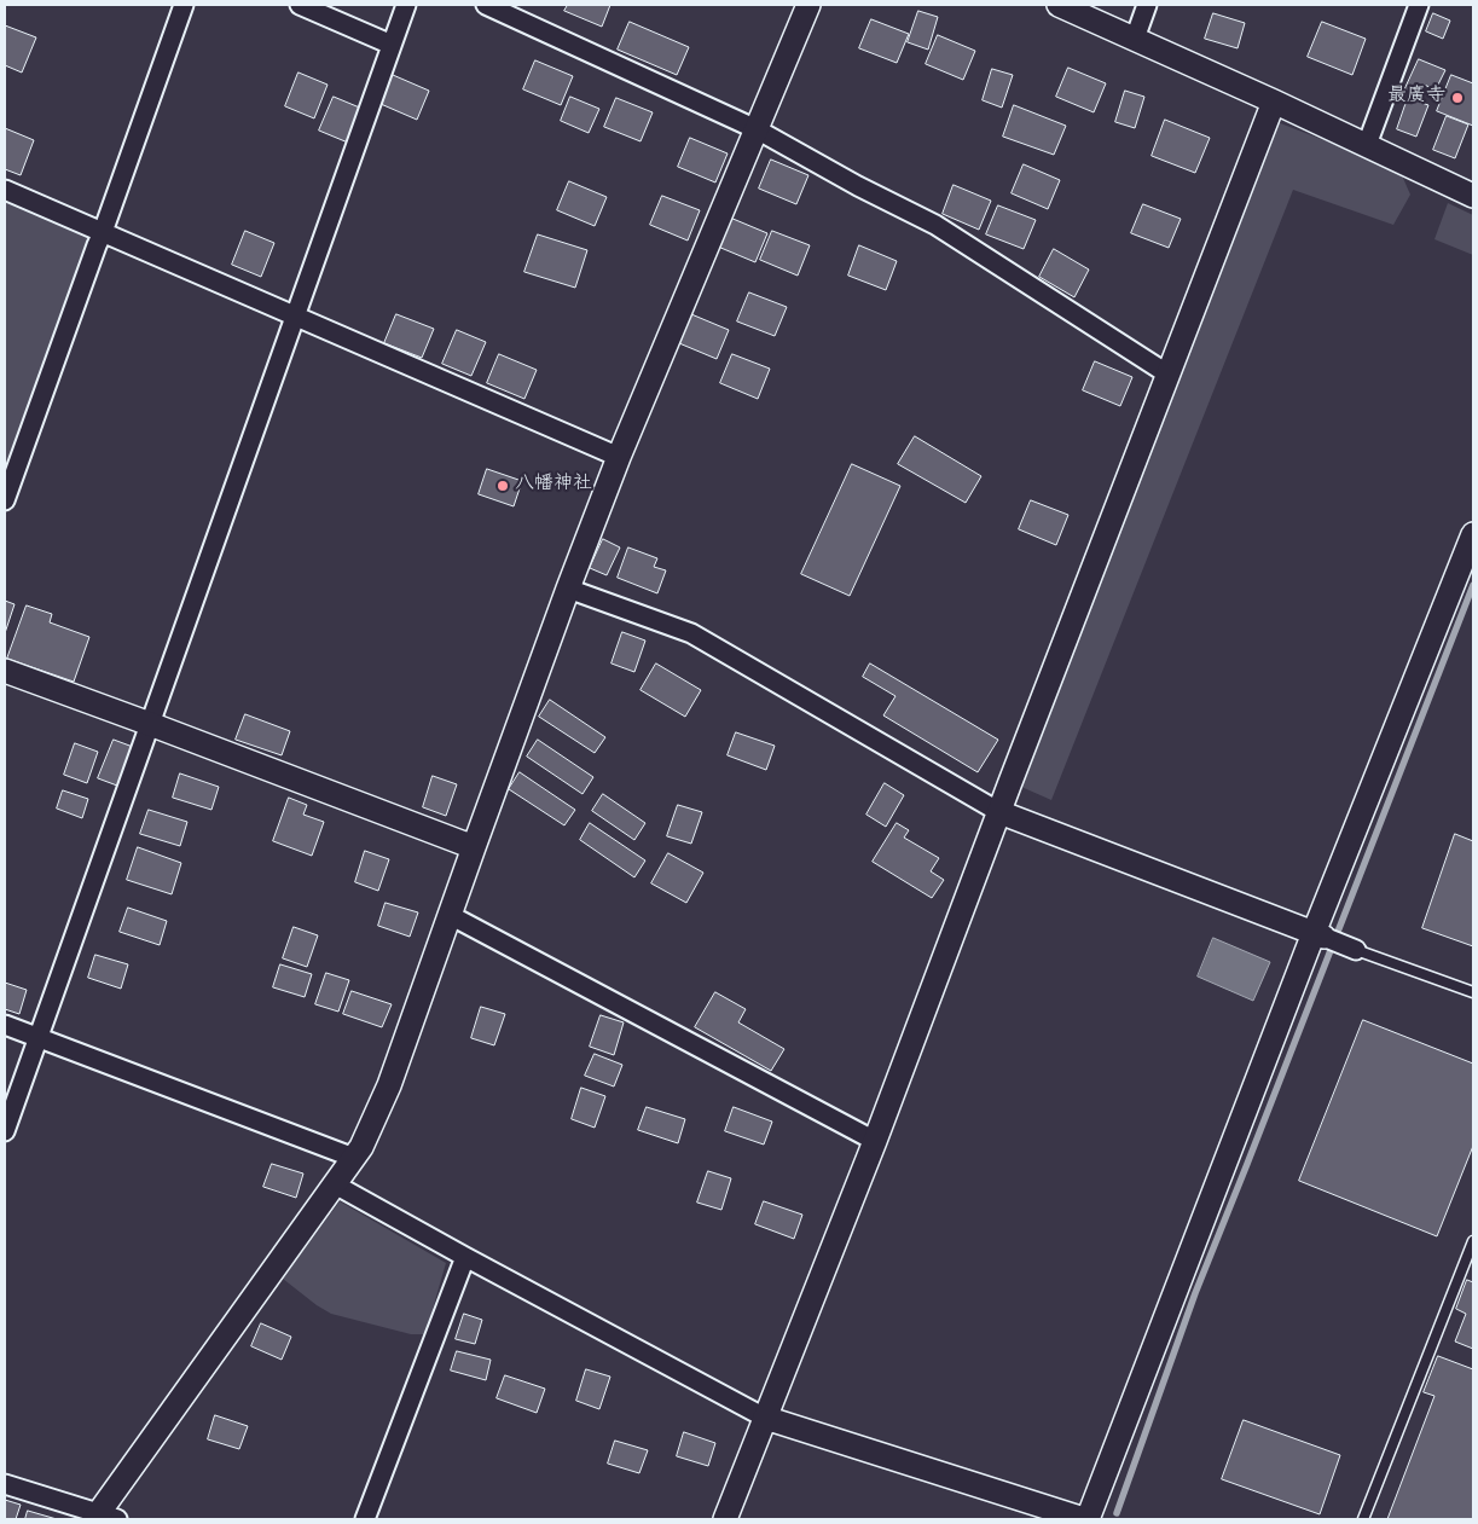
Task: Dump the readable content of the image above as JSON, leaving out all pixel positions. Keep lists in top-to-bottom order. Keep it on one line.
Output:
{"places":["最廣寺","八幡神社"]}
